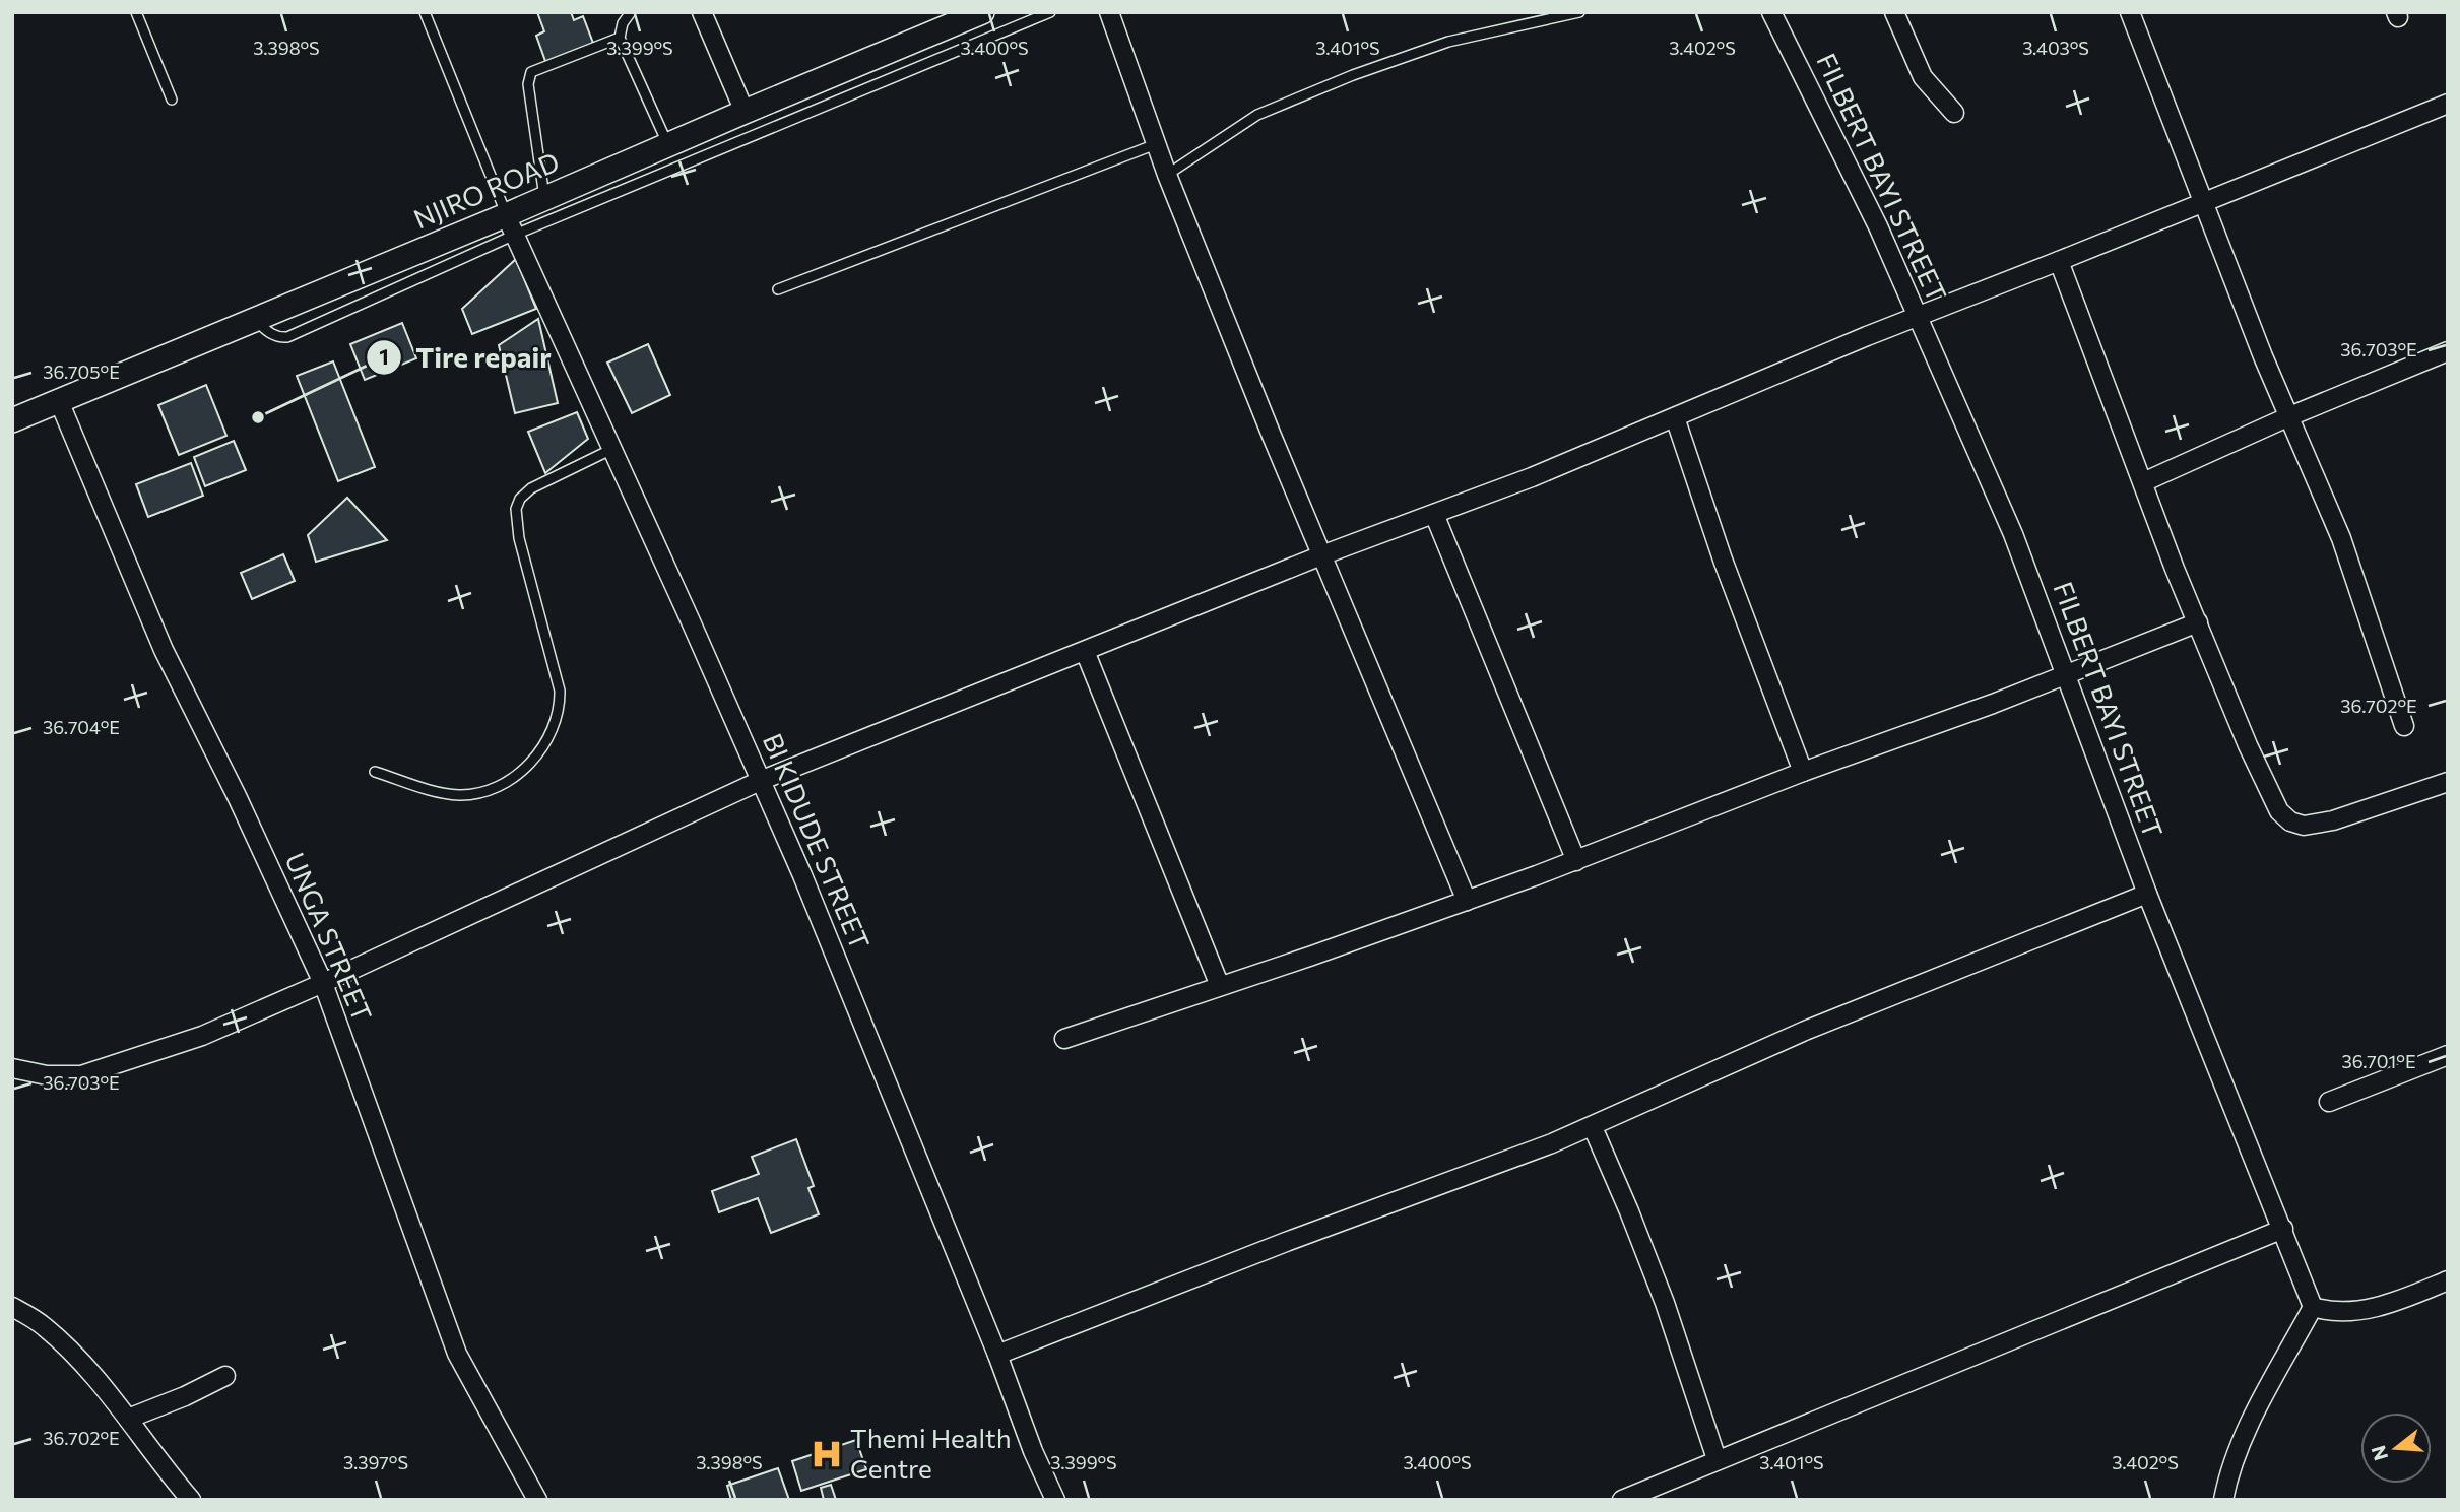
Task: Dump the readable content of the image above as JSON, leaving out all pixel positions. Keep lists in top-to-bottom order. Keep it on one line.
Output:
{"streets":{"street":["FILBERT BAYI STREET","NJIRO ROAD","BI KIDUDE STREET","UNGA STREET"]},"crossings":[["NJIRO ROAD","BI KIDUDE STREET"],["NJIRO ROAD","UNGA STREET"]],"places":{"other":["Tire repair"],"hospital":["Themi Health Centre"]},"north":"left","coordinates":["3.398°S","3.399°S","3.400°S","3.401°S","3.402°S","3.403°S","36.703°E","36.705°E","36.702°E","36.704°E","36.701°E","3.397°S"]}
